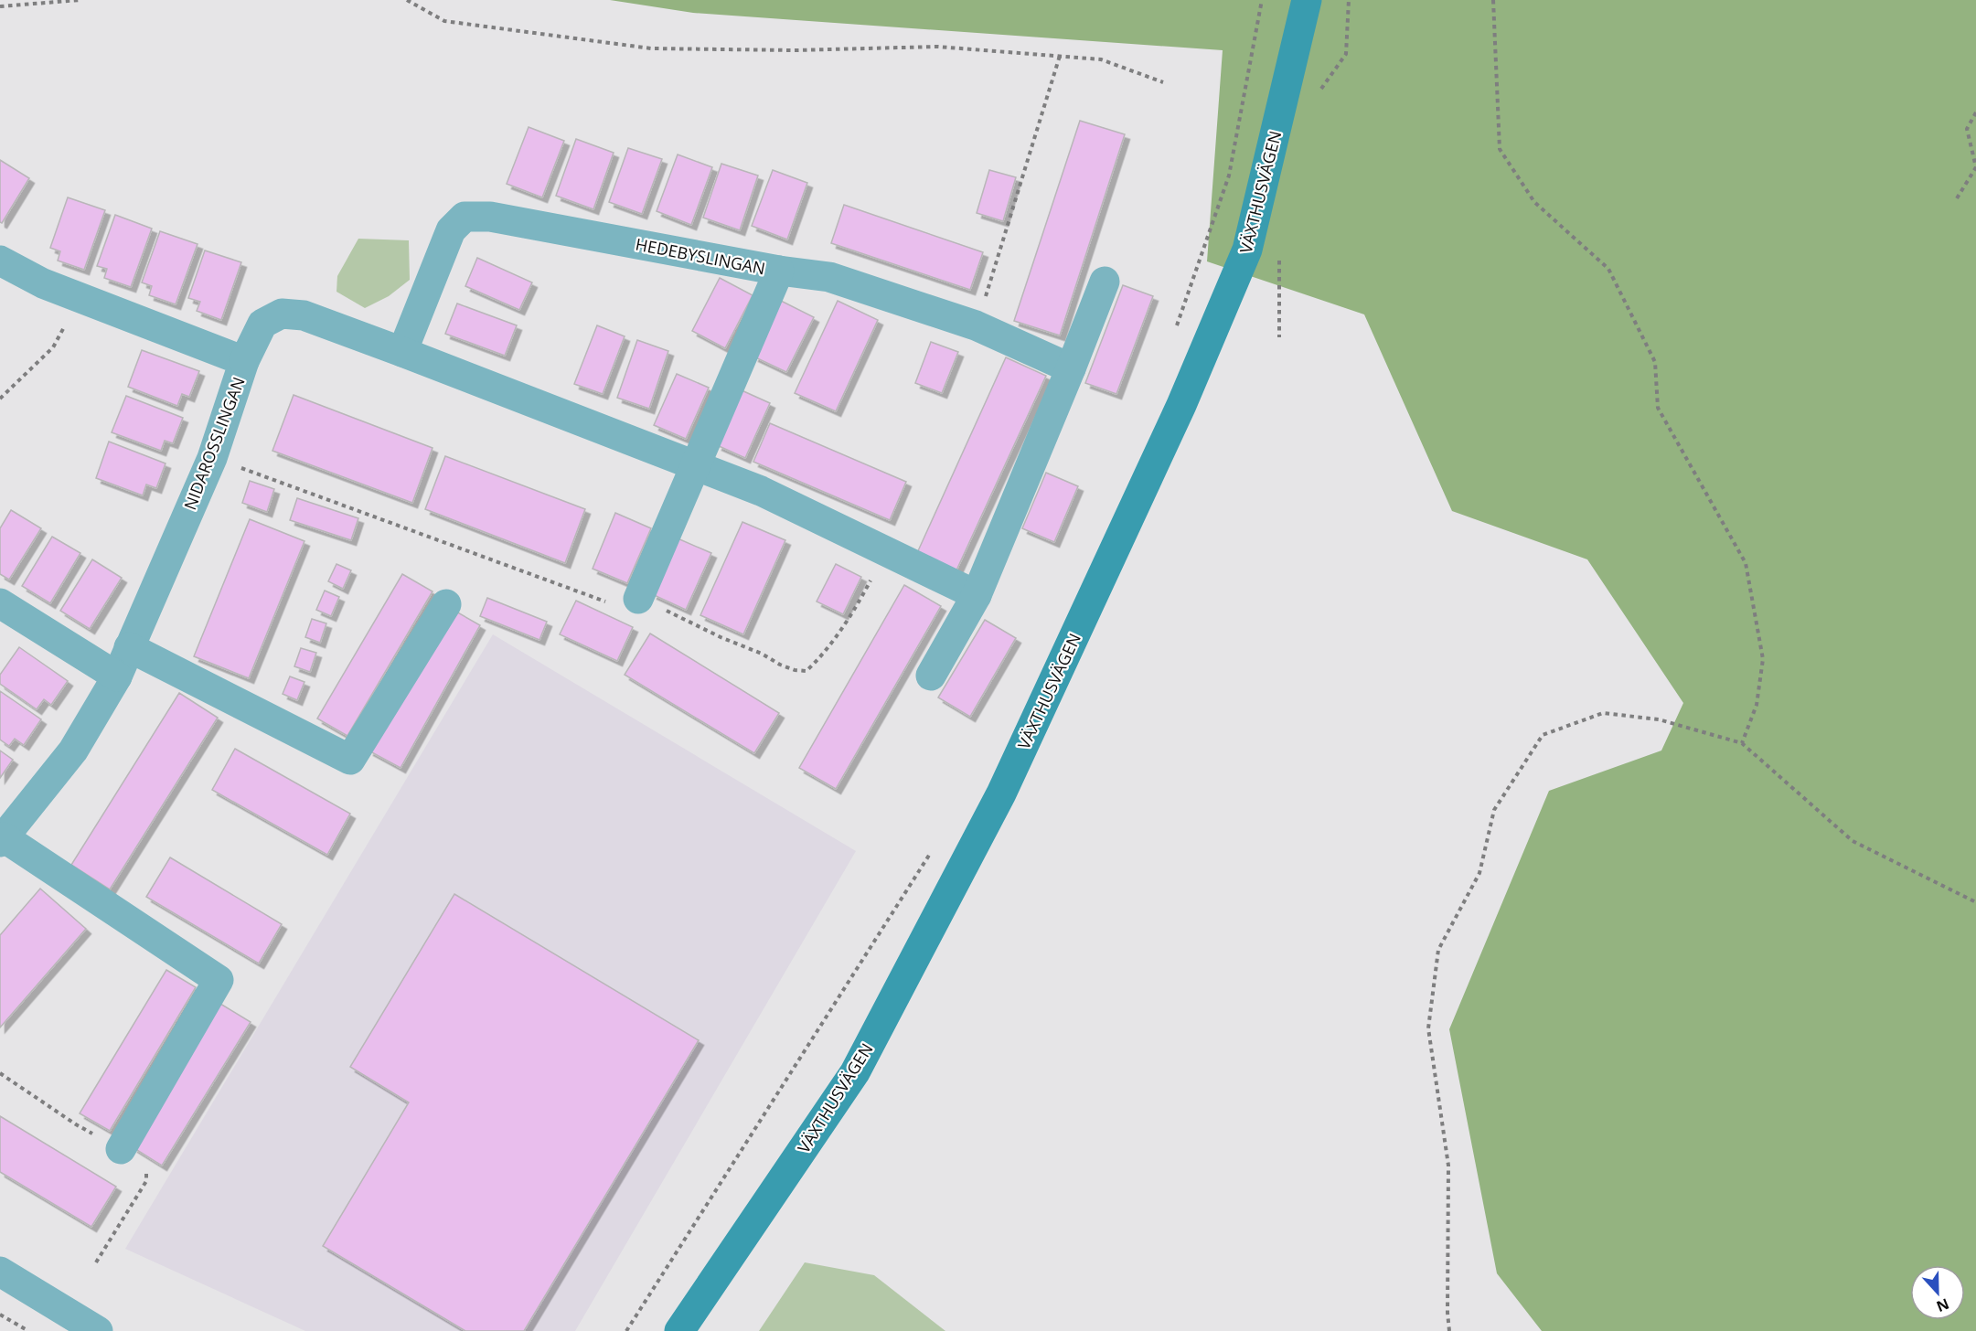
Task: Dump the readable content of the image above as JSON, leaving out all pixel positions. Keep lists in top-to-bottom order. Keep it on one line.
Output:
{"streets":{"street":["VÄXTHUSVÄGEN","HEDEBYSLINGAN","NIDAROSSLINGAN"]},"north":"bottom"}
